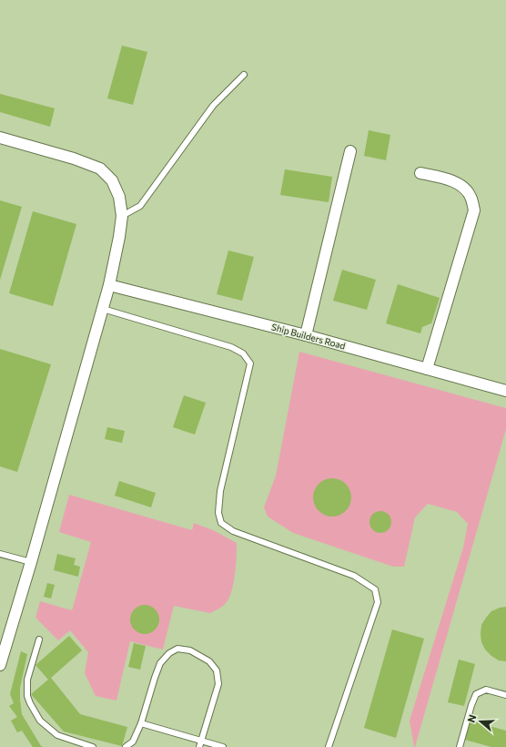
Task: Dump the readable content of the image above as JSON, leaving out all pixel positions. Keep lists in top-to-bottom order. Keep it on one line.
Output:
{"streets":{"street":["Ship Builders Road"]},"north":"left"}
